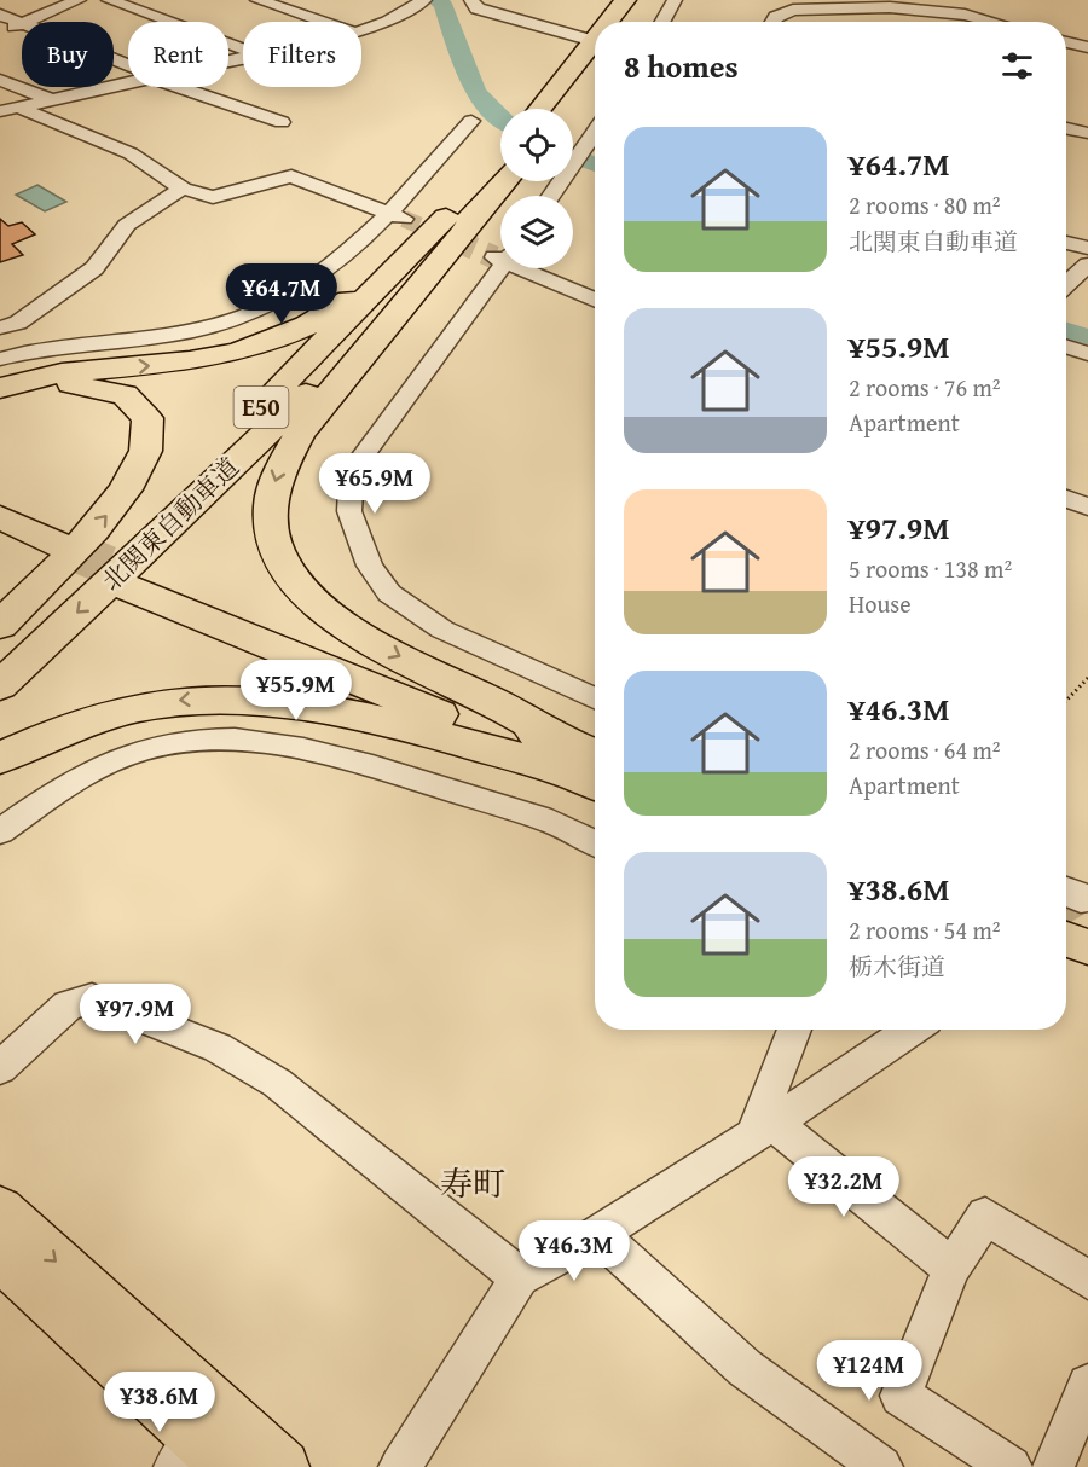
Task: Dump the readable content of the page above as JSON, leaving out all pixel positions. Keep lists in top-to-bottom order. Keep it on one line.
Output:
{"streets":{"highway":["E50","北関東自動車道"]},"districts":["寿町"],"page":{"chip":["Buy","Rent","Filters"],"heading":"8 homes","list":[{"name":"¥64.7M","note":"2 rooms · 80 m² · 北関東自動車道"},{"name":"¥55.9M","note":"2 rooms · 76 m² · Apartment"},{"name":"¥97.9M","note":"5 rooms · 138 m² · House"},{"name":"¥46.3M","note":"2 rooms · 64 m² · Apartment"},{"name":"¥38.6M","note":"2 rooms · 54 m² · 栃木街道"}],"price":["¥64.7M","¥65.9M","¥55.9M","¥97.9M","¥32.2M","¥46.3M","¥124M","¥38.6M"]}}
